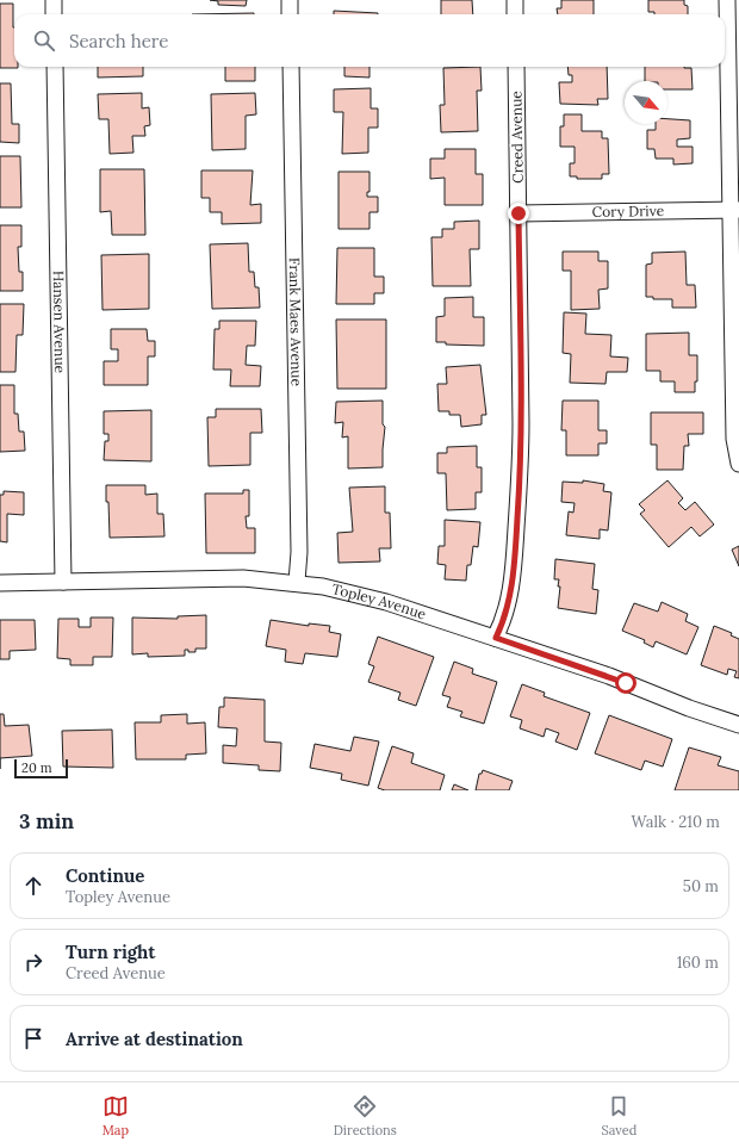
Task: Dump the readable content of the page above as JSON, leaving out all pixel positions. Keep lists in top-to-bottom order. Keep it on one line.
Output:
{"streets":{"street":["Creed Avenue","Cory Drive","Hansen Avenue","Frank Maes Avenue","Topley Avenue"]},"crossings":[["Creed Avenue","Cory Drive"],["Creed Avenue","Topley Avenue"],["Hansen Avenue","Topley Avenue"],["Frank Maes Avenue","Topley Avenue"]],"scale_bar":"20 m","north":"bottom right","page":{"search":"Search here","scale":"20 m","heading":["3 min","Walk · 210 m"],"list":[["Continue","Topley Avenue","50 m"],["Turn right","Creed Avenue","160 m"],"Arrive at destination"],"nav":["Map","Directions","Saved"]}}
